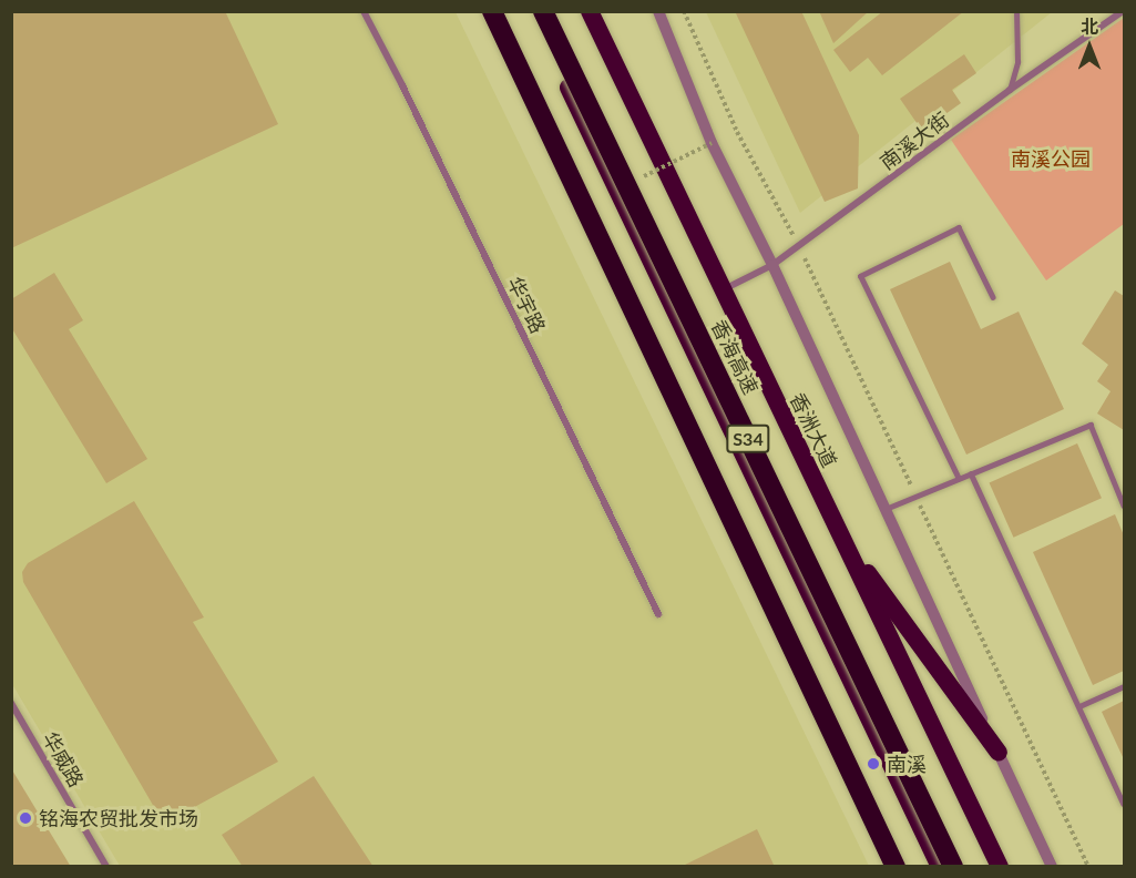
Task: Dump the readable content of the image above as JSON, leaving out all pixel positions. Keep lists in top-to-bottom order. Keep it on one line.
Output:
{"streets":{"highway":["香海高速","香洲大道","S34"],"street":["南溪大街","华宇路","华威路"]},"crossings":[["南溪大街","香洲大道"]],"parks":["南溪公园"],"places":["南溪","铭海农贸批发市场"],"north":"top"}
